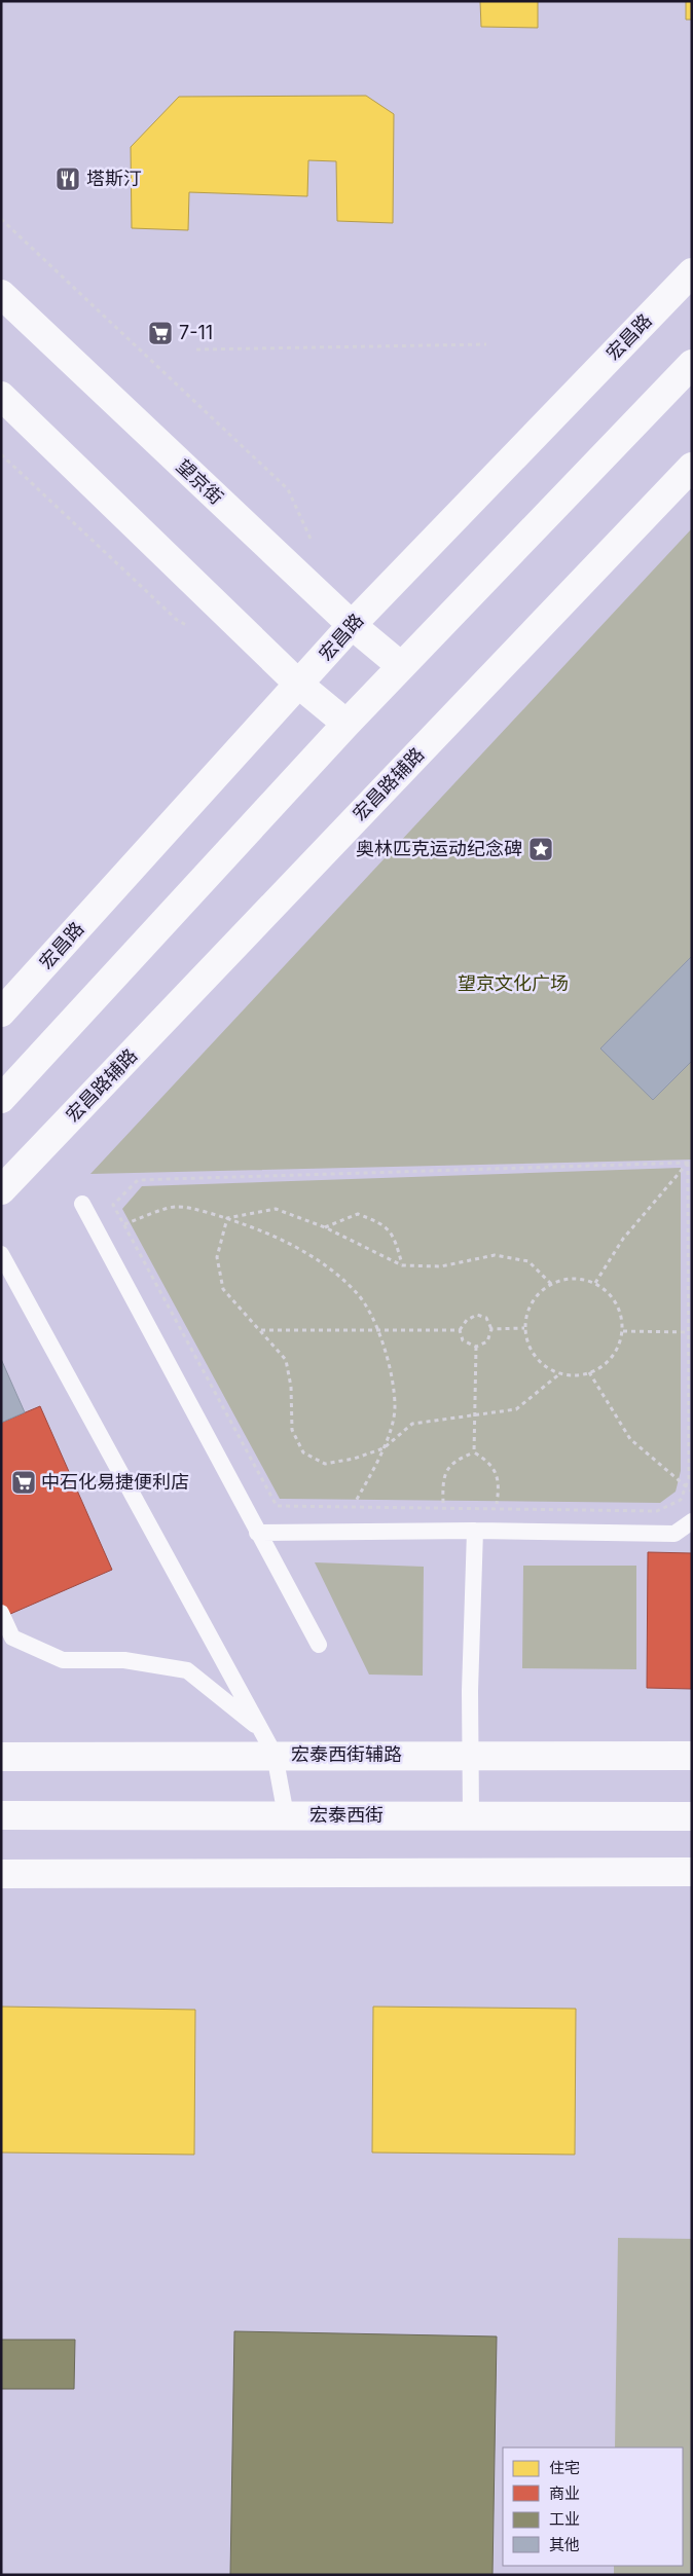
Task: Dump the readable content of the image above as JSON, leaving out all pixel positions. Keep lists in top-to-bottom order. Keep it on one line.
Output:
{"streets":{"street":["宏昌路","望京街","宏昌路辅路","宏泰西街辅路","宏泰西街"]},"crossings":[["宏昌路","望京街"]],"parks":["望京文化广场"],"places":{"restaurant":["塔斯汀"],"supermarket":["7-11","中石化易捷便利店"],"place":["奥林匹克运动纪念碑"]},"legend":["住宅","商业","工业","其他"]}
